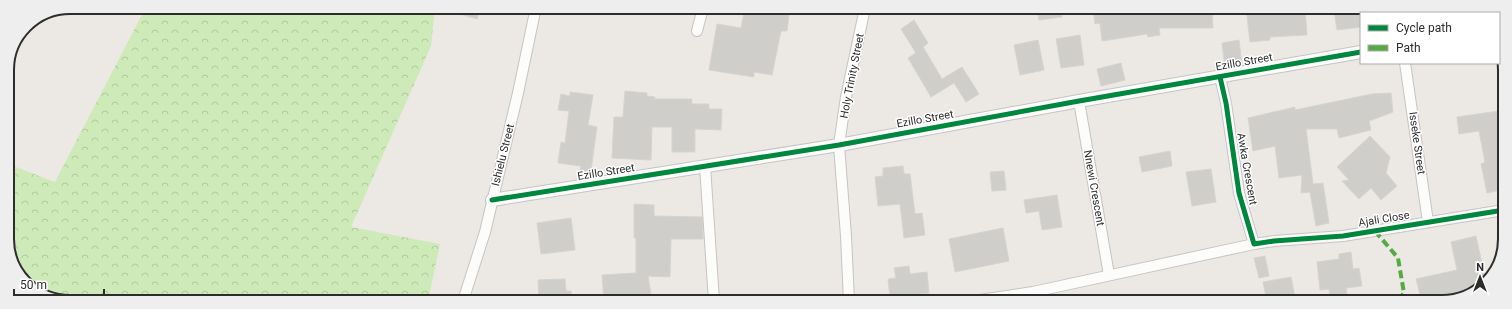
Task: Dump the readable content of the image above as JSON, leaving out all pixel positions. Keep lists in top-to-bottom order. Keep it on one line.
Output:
{"streets":{"street":["Ezillo Street","Holy Trinity Street","Isseke Street","Ishielu Street","Awka Crescent","Nnewi Crescent","Ajali Close"]},"crossings":[["Ezillo Street","Holy Trinity Street"],["Ezillo Street","Ishielu Street"],["Ezillo Street","Awka Crescent"],["Ezillo Street","Nnewi Crescent"],["Isseke Street","Ajali Close"],["Awka Crescent","Ajali Close"]],"legend":["Cycle path","Path"],"scale_bar":"50 m","north":"top"}
